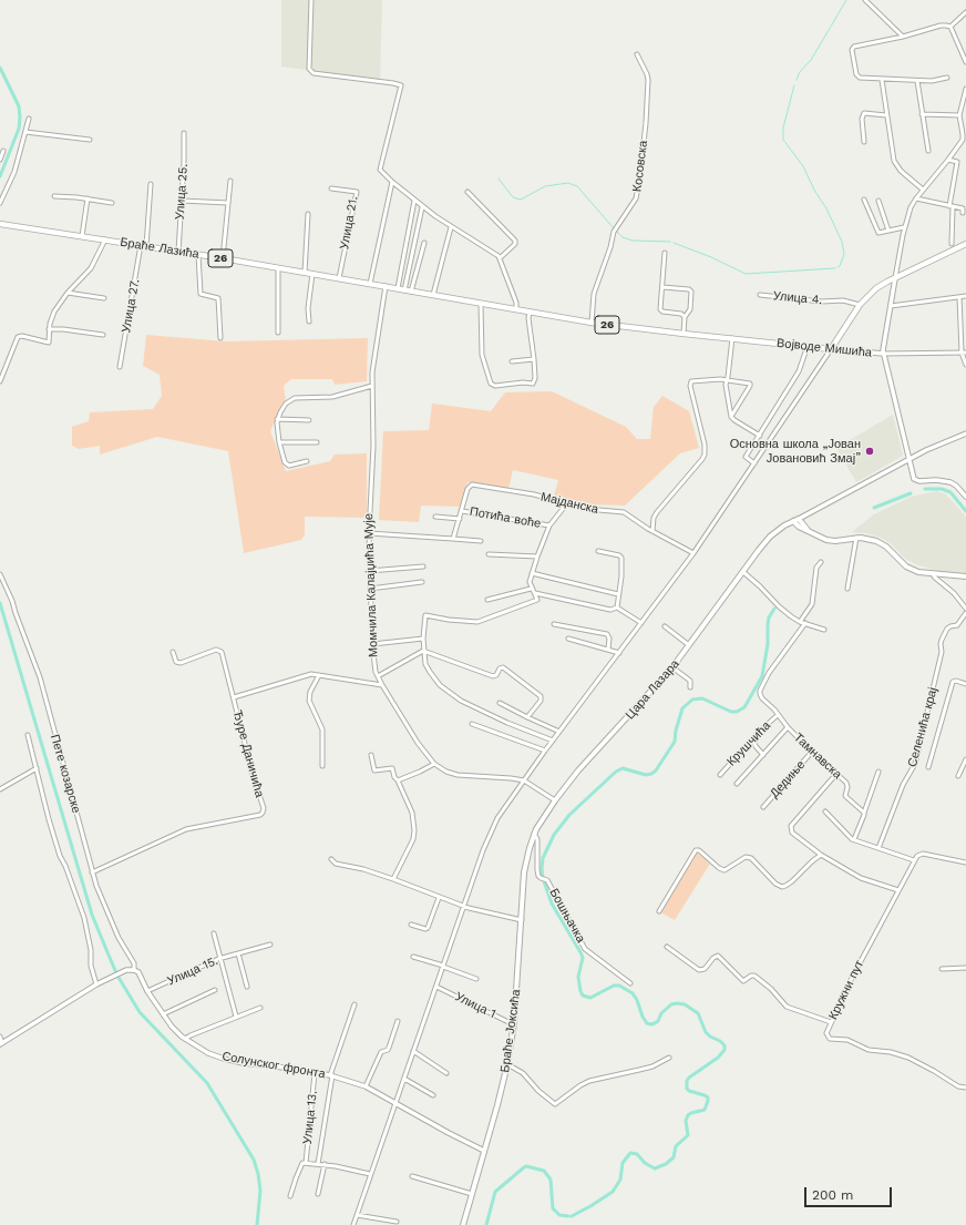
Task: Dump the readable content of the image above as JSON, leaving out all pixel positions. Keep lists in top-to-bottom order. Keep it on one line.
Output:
{"streets":{"main road":["Браће Лазића","26","Војводе Мишића","Цара Лазара","Браће Јоксића"],"street":["Косовска","Улица 25.","Улица 21.","Улица 4.","Улица 27.","Мајданска","Потића воће","Момчила Калајџића Мује","Селенића крај","Крушчића","Ђуре Даничића","Тамнавска","Пете козарске","Дедиње","Бошњачка","Улица 15.","Кружни пут","Улица 1","Солунског фронта","Улица 13."]},"crossings":[["Косовска","Војводе Мишића"],["Улица 25.","Браће Лазића"],["Улица 21.","Браће Лазића"],["Браће Лазића","26"],["Браће Лазића","Улица 27."],["26","Војводе Мишића"],["26","Момчила Калајџића Мује"],["Мајданска","Потића воће"],["Момчила Калајџића Мује","Цара Лазара"],["Цара Лазара","Бошњачка"],["Цара Лазара","Браће Јоксића"],["Крушчића","Тамнавска"],["Ђуре Даничића","Пете козарске"],["Тамнавска","Дедиње"],["Пете козарске","Солунског фронта"],["Бошњачка","Браће Јоксића"],["Улица 15.","Солунског фронта"],["Улица 1","Браће Јоксића"],["Браће Јоксића","Солунског фронта"],["Солунског фронта","Улица 13."]],"places":["Основна школа „Јован Јовановић Змај”"],"scale_bar":"200 m"}
